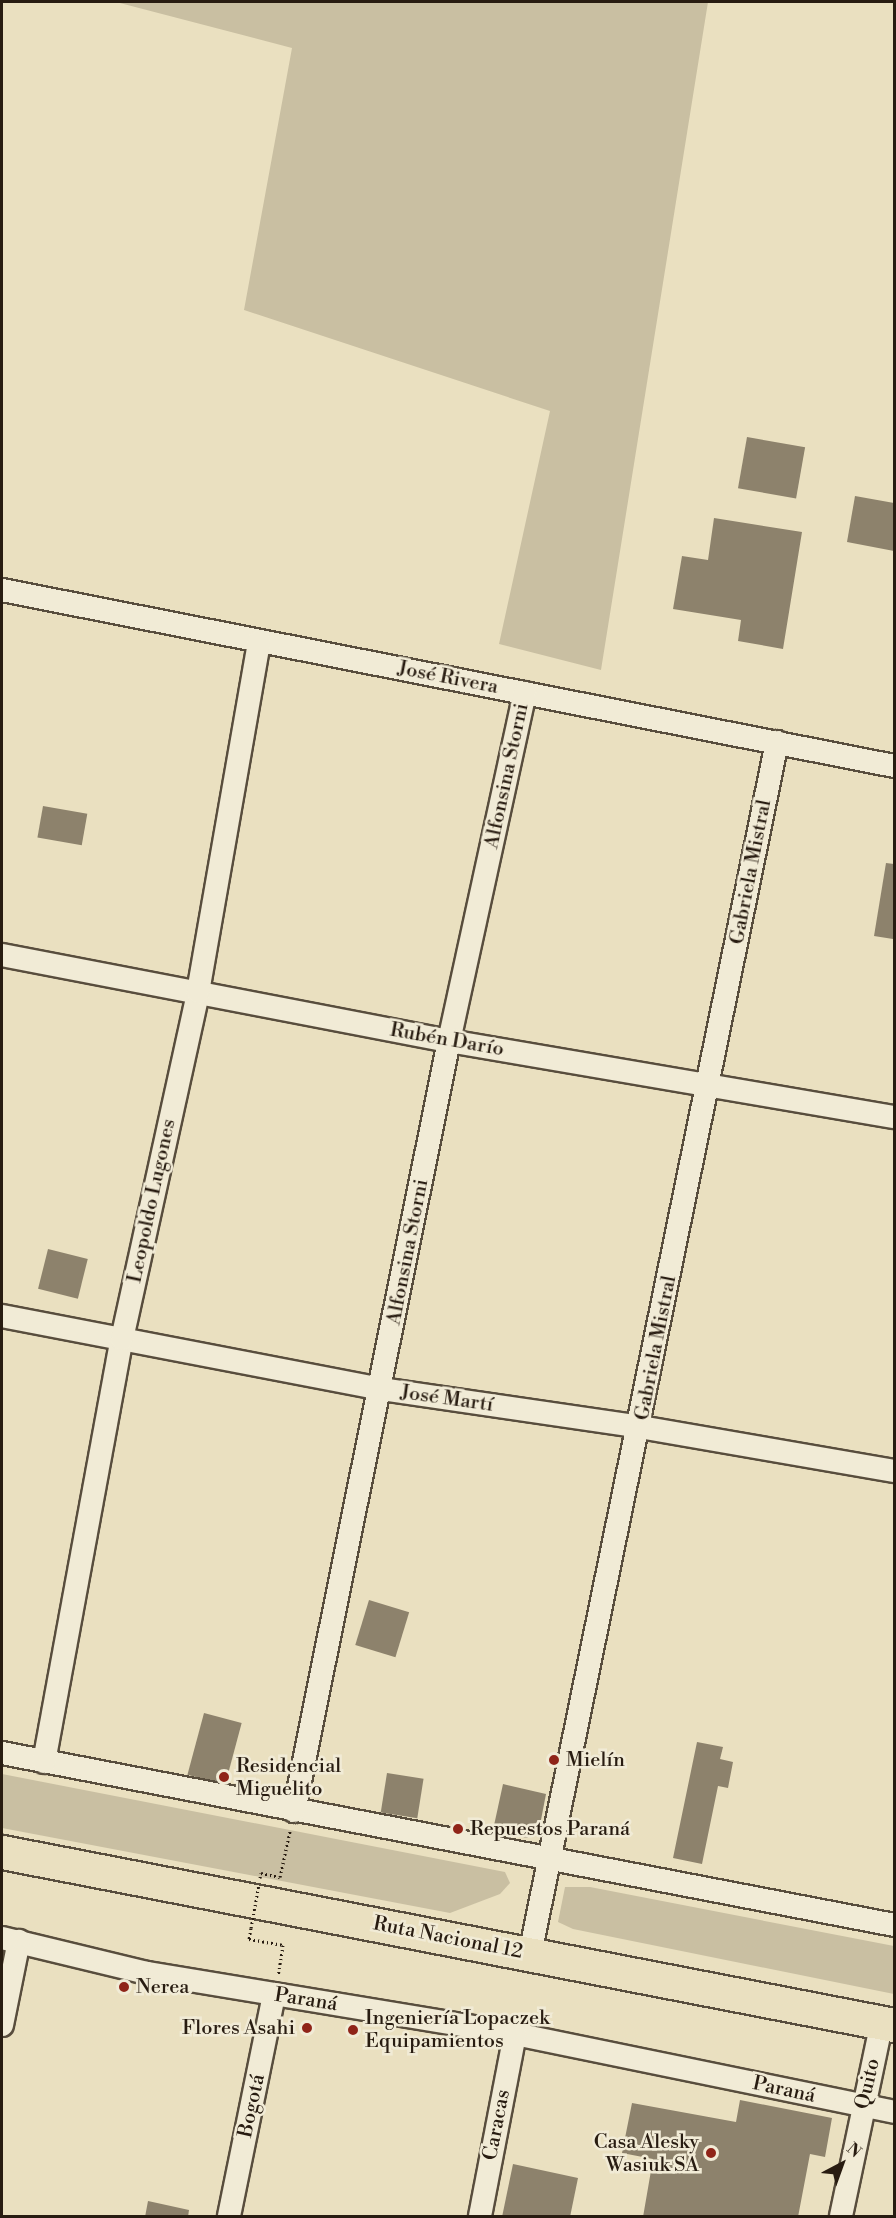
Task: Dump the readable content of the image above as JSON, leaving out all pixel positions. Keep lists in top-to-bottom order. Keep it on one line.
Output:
{"streets":{"highway":["Ruta Nacional 12"],"street":["José Rivera","Alfonsina Storni","Gabriela Mistral","Rubén Darío","Leopoldo Lugones","José Martí","Paraná","Quito","Bogotá","Caracas"]},"crossings":[["José Rivera","Alfonsina Storni"],["José Rivera","Gabriela Mistral"],["José Rivera","Leopoldo Lugones"],["Alfonsina Storni","Rubén Darío"],["Alfonsina Storni","José Martí"],["Gabriela Mistral","Rubén Darío"],["Gabriela Mistral","José Martí"],["Gabriela Mistral","Ruta Nacional 12"],["Rubén Darío","Leopoldo Lugones"],["Leopoldo Lugones","José Martí"],["Ruta Nacional 12","Quito"],["Paraná","Quito"],["Paraná","Bogotá"],["Paraná","Caracas"]],"places":["Mielín","Residencial Miguelito","Repuestos Paraná","Nerea","Flores Asahi","Ingeniería Lopaczek Equipamientos","Casa Alesky Wasiuk SA"],"north":"top right"}
